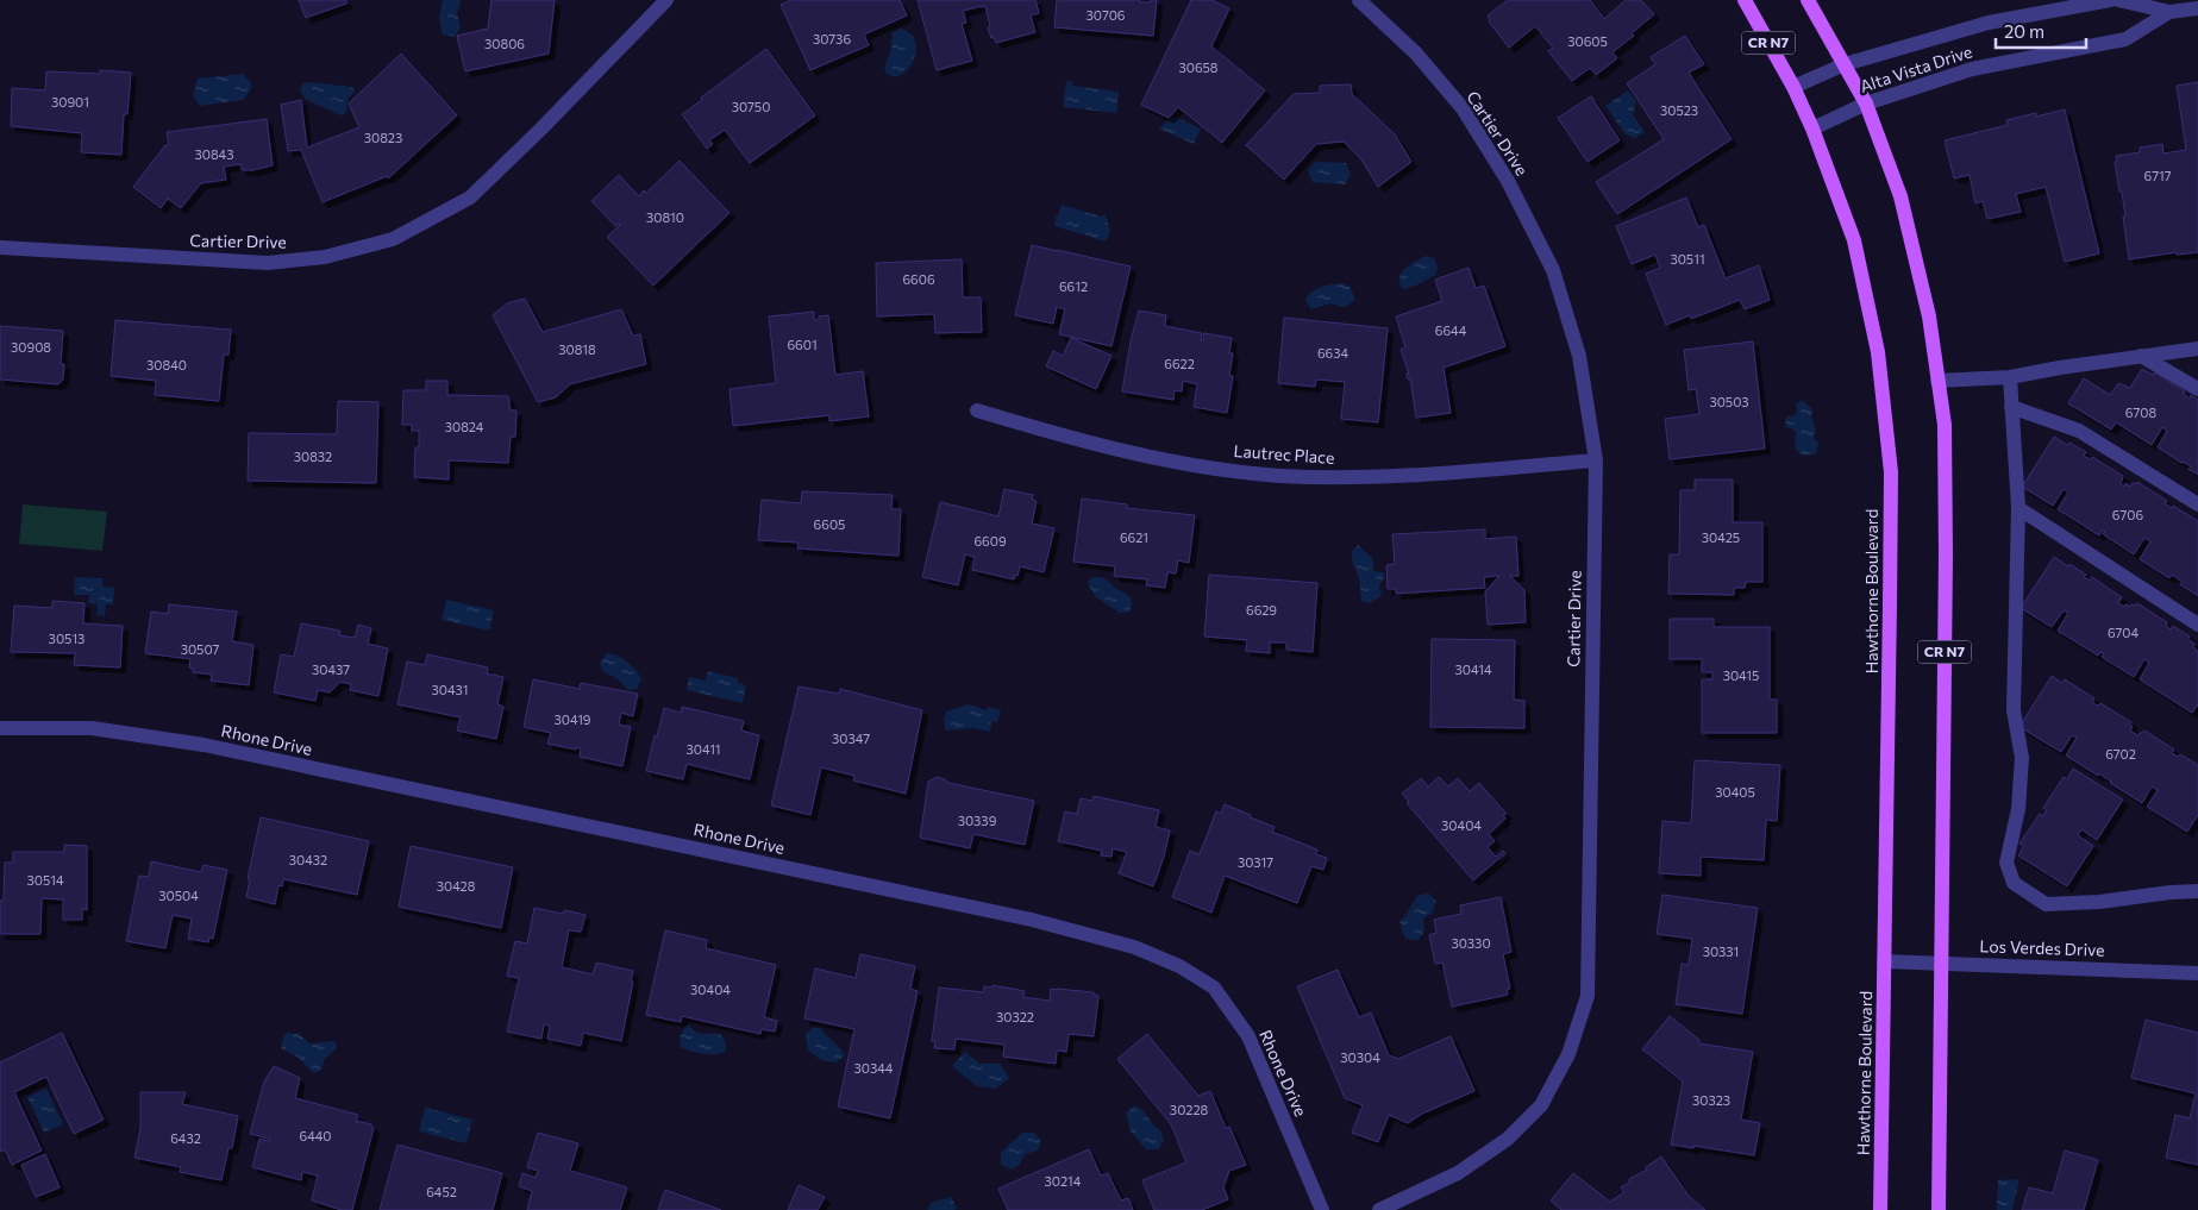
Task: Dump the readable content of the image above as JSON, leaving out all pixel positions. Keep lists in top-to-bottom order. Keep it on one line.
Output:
{"streets":{"main road":["CR N7","Hawthorne Boulevard"],"street":["Alta Vista Drive","Cartier Drive","Lautrec Place","Rhone Drive","Los Verdes Drive"]},"crossings":[["CR N7","Alta Vista Drive"],["CR N7","Los Verdes Drive"],["Alta Vista Drive","Hawthorne Boulevard"],["Cartier Drive","Lautrec Place"],["Hawthorne Boulevard","Los Verdes Drive"]],"house_numbers":["30706","30736","30605","30806","30658","30901","30750","30523","30823","30843","6717","30810","30511","6606","6612","6644","6601","30908","30818","6634","6622","30840","30503","6708","30824","30832","6706","6605","6621","30425","6609","6629","6704","30513","30507","30437","30414","30415","30431","30419","30347","30411","6702","30405","30339","30404","30432","30317","30514","30428","30504","30330","30331","30404","30322","30304","30344","30323","30228","6440","6432","30214","6452"],"scale_bar":"20 m"}
